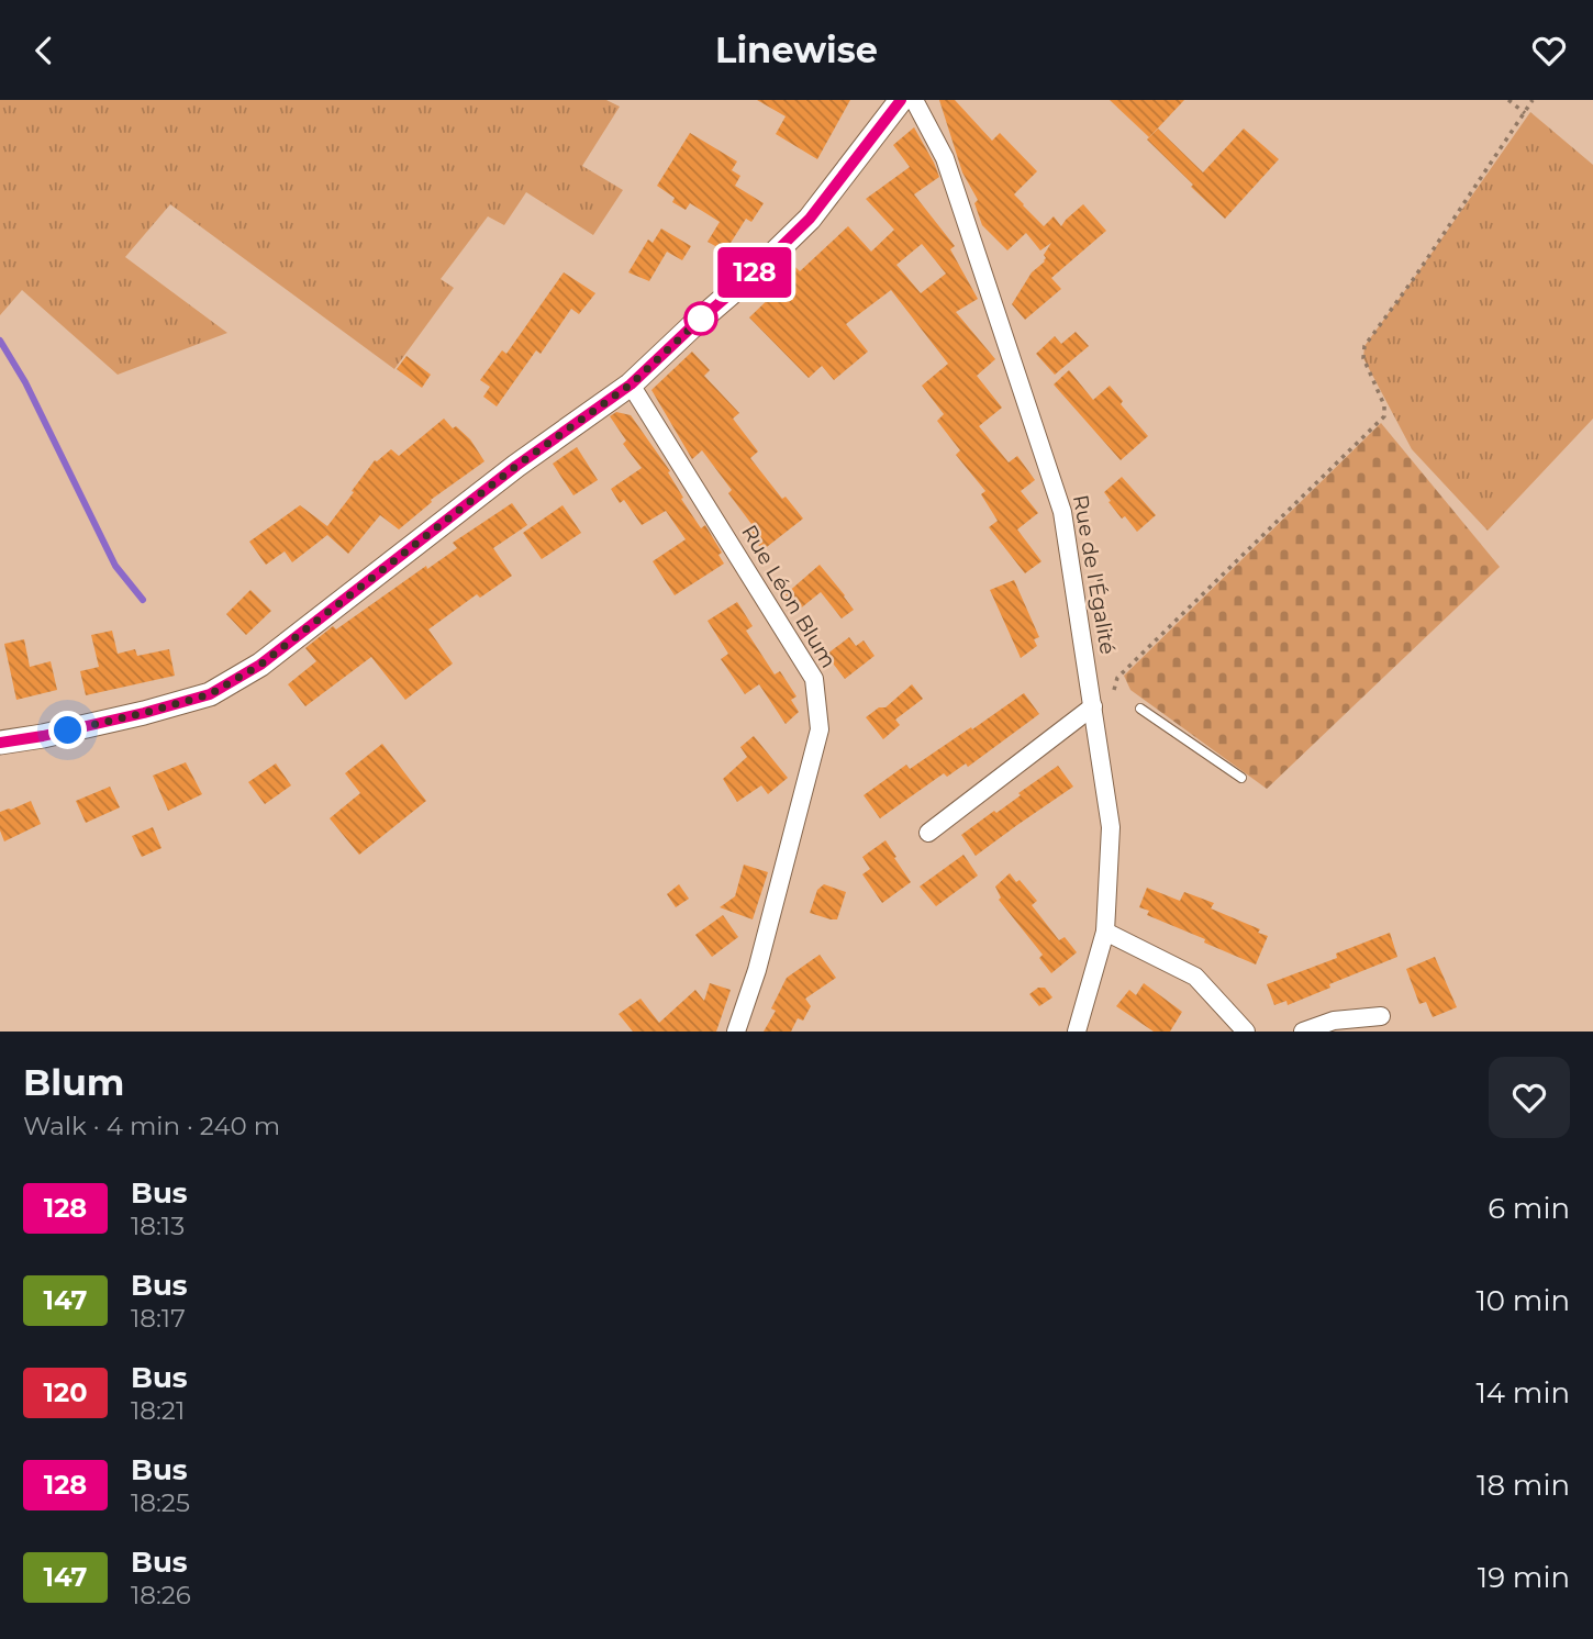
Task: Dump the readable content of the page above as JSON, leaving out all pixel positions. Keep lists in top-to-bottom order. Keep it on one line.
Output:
{"streets":{"street":["Rue de l'Égalité","Rue Léon Blum"]},"lines":["bus line 128"],"page":{"header":"Linewise","on_map":"128","heading":["Blum","Walk · 4 min · 240 m"],"list":[{"mark":"128","name":"Bus","note":"18:13","value":"6 min"},{"mark":"147","name":"Bus","note":"18:17","value":"10 min"},{"mark":"120","name":"Bus","note":"18:21","value":"14 min"},{"mark":"128","name":"Bus","note":"18:25","value":"18 min"},{"mark":"147","name":"Bus","note":"18:26","value":"19 min"}]}}
